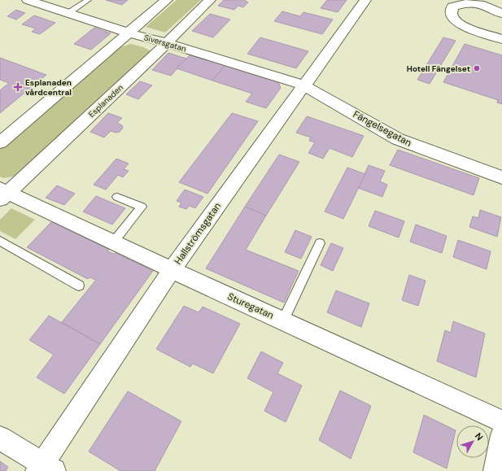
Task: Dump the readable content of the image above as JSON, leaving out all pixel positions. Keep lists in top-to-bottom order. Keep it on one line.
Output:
{"streets":{"street":["Siversgatan","Esplanaden","Fängelsegatan","Hallströmsgatan","Sturegatan"]},"crossings":[["Siversgatan","Esplanaden"],["Siversgatan","Fängelsegatan"],["Siversgatan","Hallströmsgatan"],["Esplanaden","Sturegatan"],["Fängelsegatan","Hallströmsgatan"],["Hallströmsgatan","Sturegatan"]],"places":{"other":["Hotell Fängelset"],"health":["Esplanaden vårdcentral"]},"north":"top right"}
